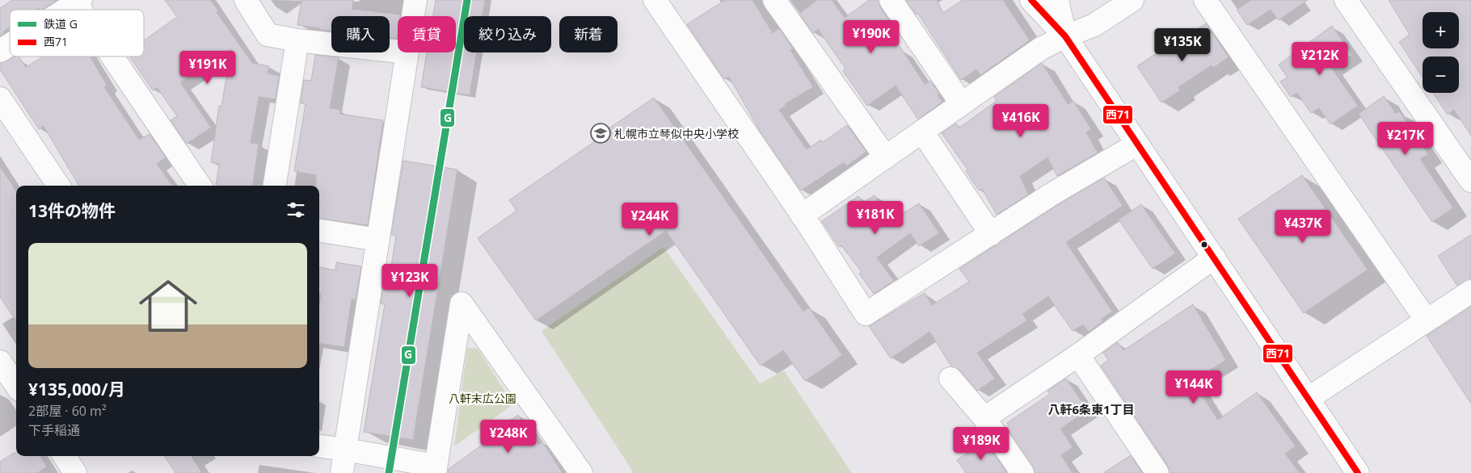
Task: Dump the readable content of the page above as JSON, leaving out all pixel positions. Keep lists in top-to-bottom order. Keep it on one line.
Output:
{"districts":["八軒6条東1丁目"],"parks":["八軒末広公園"],"places":{"school or university":["札幌市立琴似中央小学校"]},"lines":["rail line G","transit line 西71"],"legend":["鉄道 G","西71"],"page":{"map_buttons":["+","−"],"chip":["購入","賃貸","絞り込み","新着"],"price":["¥190K","¥135K","¥212K","¥191K","¥416K","¥217K","¥181K","¥244K","¥437K","¥123K","¥144K","¥248K","¥189K"],"heading":"13件の物件","list":[{"name":"¥135,000/月","note":"2部屋 · 60 m² · 下手稲通"}]}}
